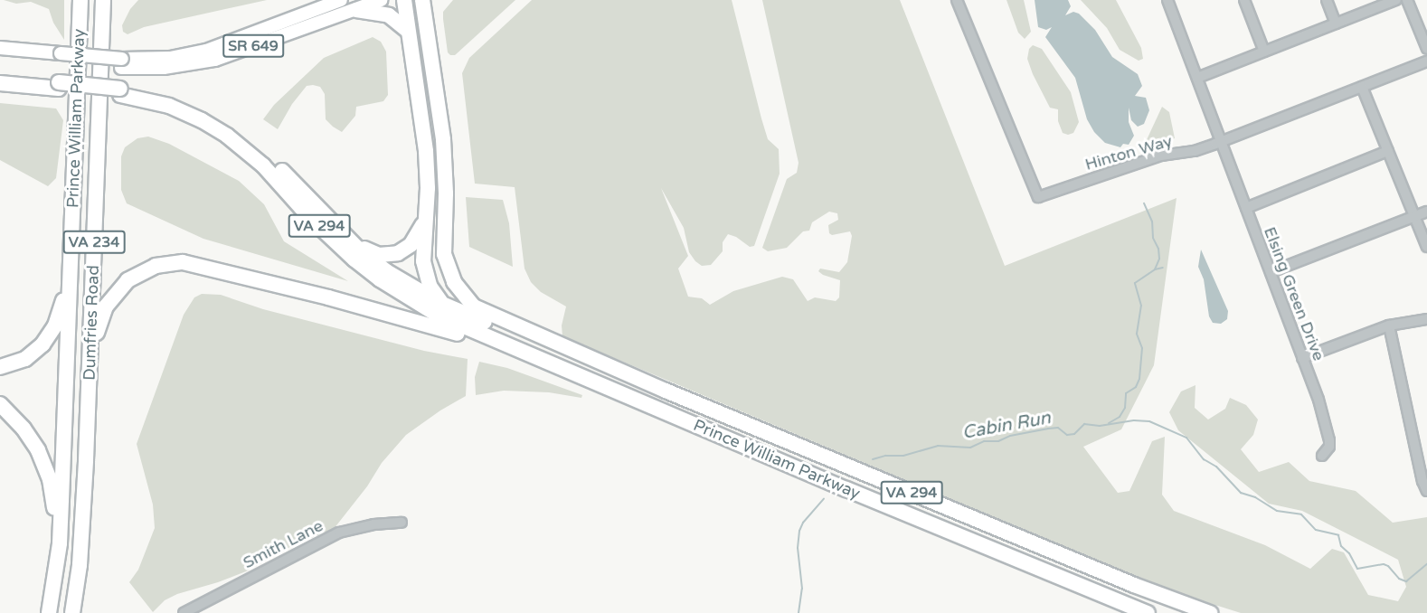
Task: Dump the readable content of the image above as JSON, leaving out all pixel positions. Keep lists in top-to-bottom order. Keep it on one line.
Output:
{"streets":{"highway":["Prince William Parkway","VA 294","VA 234","Dumfries Road"],"main road":["SR 649"],"street":["Hinton Way","Elsing Green Drive","Smith Lane"]},"crossings":[["Prince William Parkway","VA 294"],["Prince William Parkway","Dumfries Road"],["Hinton Way","Elsing Green Drive"]],"water":["Cabin Run"]}
